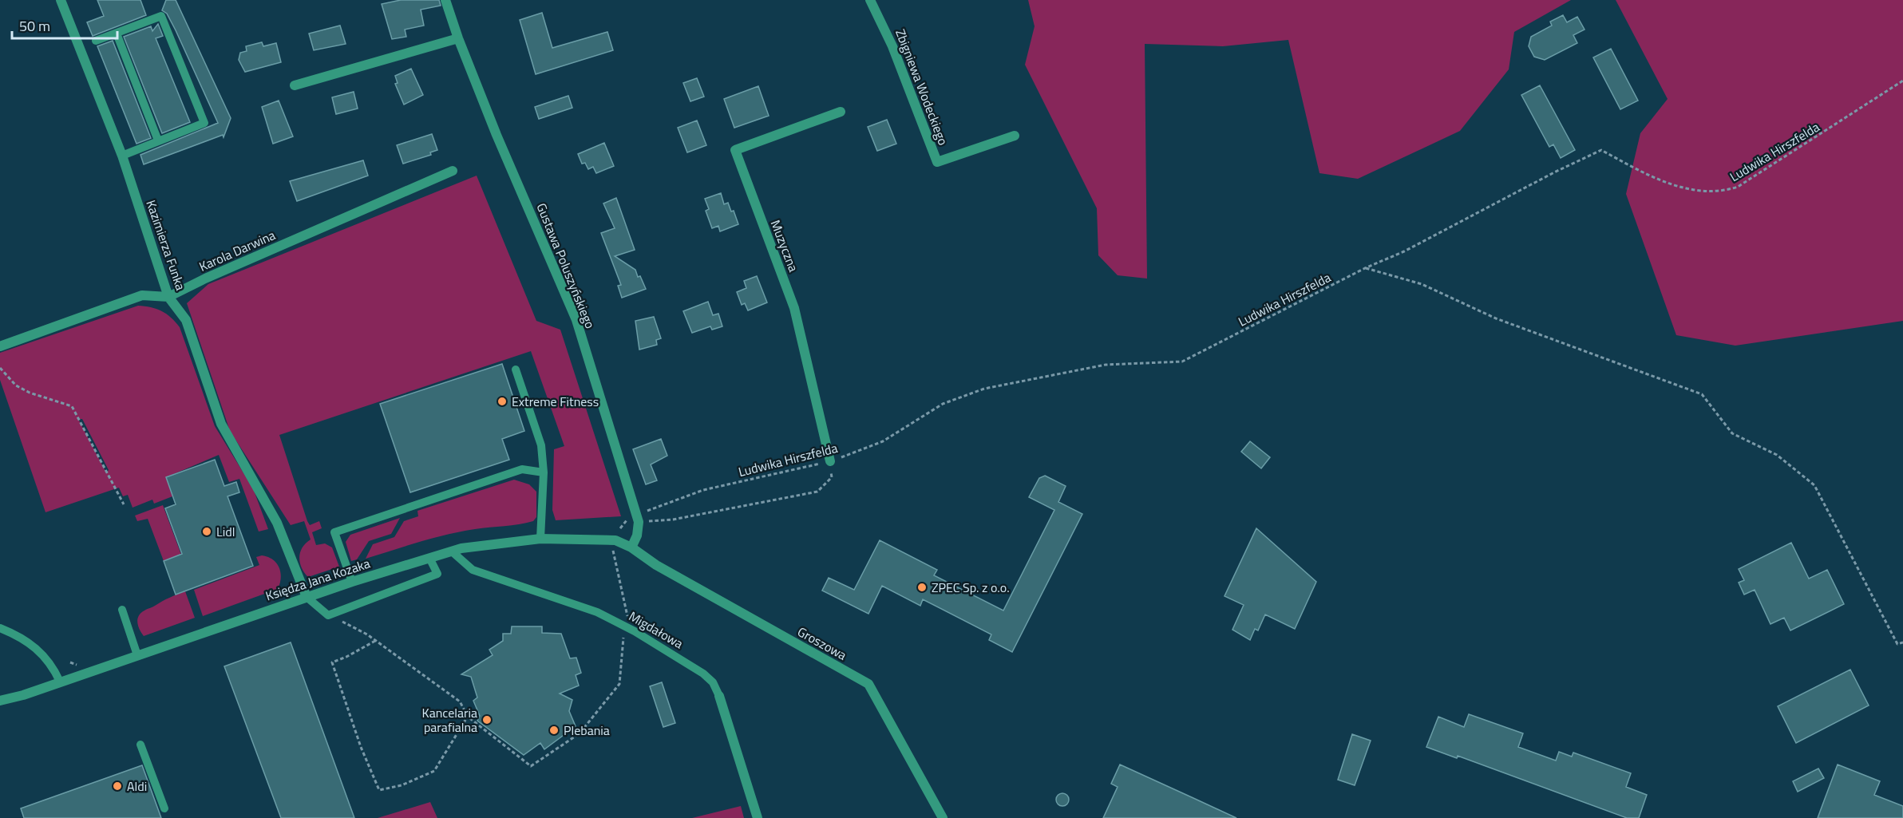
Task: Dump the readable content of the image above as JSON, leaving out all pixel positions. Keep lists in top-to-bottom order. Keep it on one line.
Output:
{"streets":{"street":["Zbigniewa Wodeckiego","Kazimierza Funka","Muzyczna","Karola Darwina","Gustawa Poluszyńskiego","Księdza Jana Kozaka","Migdałowa","Groszowa"],"path":["Ludwika Hirszfelda"]},"crossings":[["Ludwika Hirszfelda","Muzyczna"],["Ludwika Hirszfelda","Gustawa Poluszyńskiego"],["Kazimierza Funka","Karola Darwina"],["Kazimierza Funka","Księdza Jana Kozaka"],["Księdza Jana Kozaka","Migdałowa"],["Księdza Jana Kozaka","Groszowa"]],"places":["Extreme Fitness","Lidl","ZPEC Sp. z o.o.","Kancelaria parafialna","Plebania","Aldi"],"scale_bar":"50 m"}
